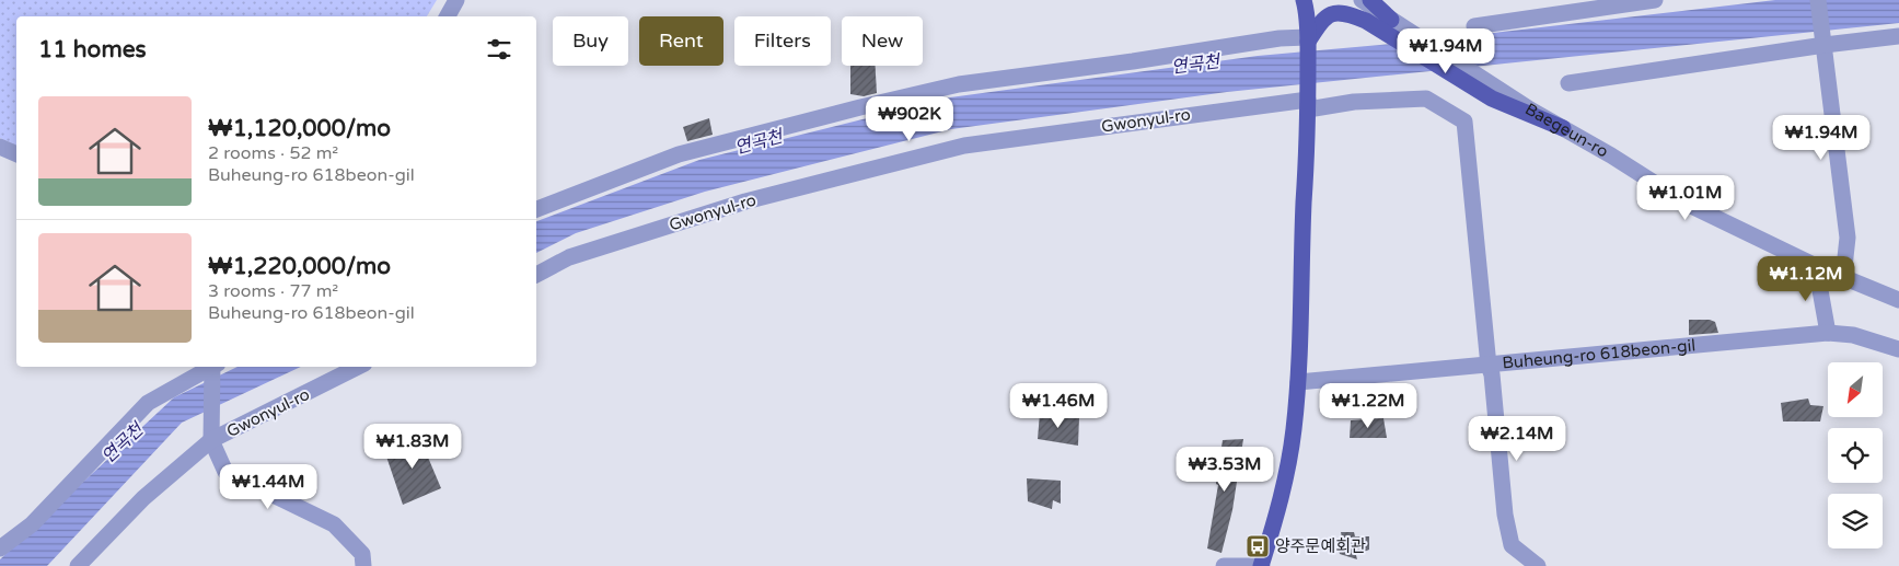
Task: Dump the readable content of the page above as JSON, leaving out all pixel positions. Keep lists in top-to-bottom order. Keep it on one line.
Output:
{"streets":{"street":["Gwonyul-ro","Baegeun-ro","Buheung-ro 618beon-gil"]},"crossings":[["Gwonyul-ro","Buheung-ro 618beon-gil"]],"water":["연곡천"],"places":{"bus stop":["양주문예회관"]},"north":"bottom left","page":{"chip":["Buy","Rent","Filters","New"],"heading":"11 homes","price":["₩1.94M","₩902K","₩1.94M","₩1.01M","₩1.12M","₩1.46M","₩1.22M","₩2.14M","₩1.83M","₩3.53M","₩1.44M"],"list":[{"name":"₩1,120,000/mo","note":"2 rooms · 52 m² · Buheung-ro 618beon-gil"},{"name":"₩1,220,000/mo","note":"3 rooms · 77 m² · Buheung-ro 618beon-gil"}]}}
